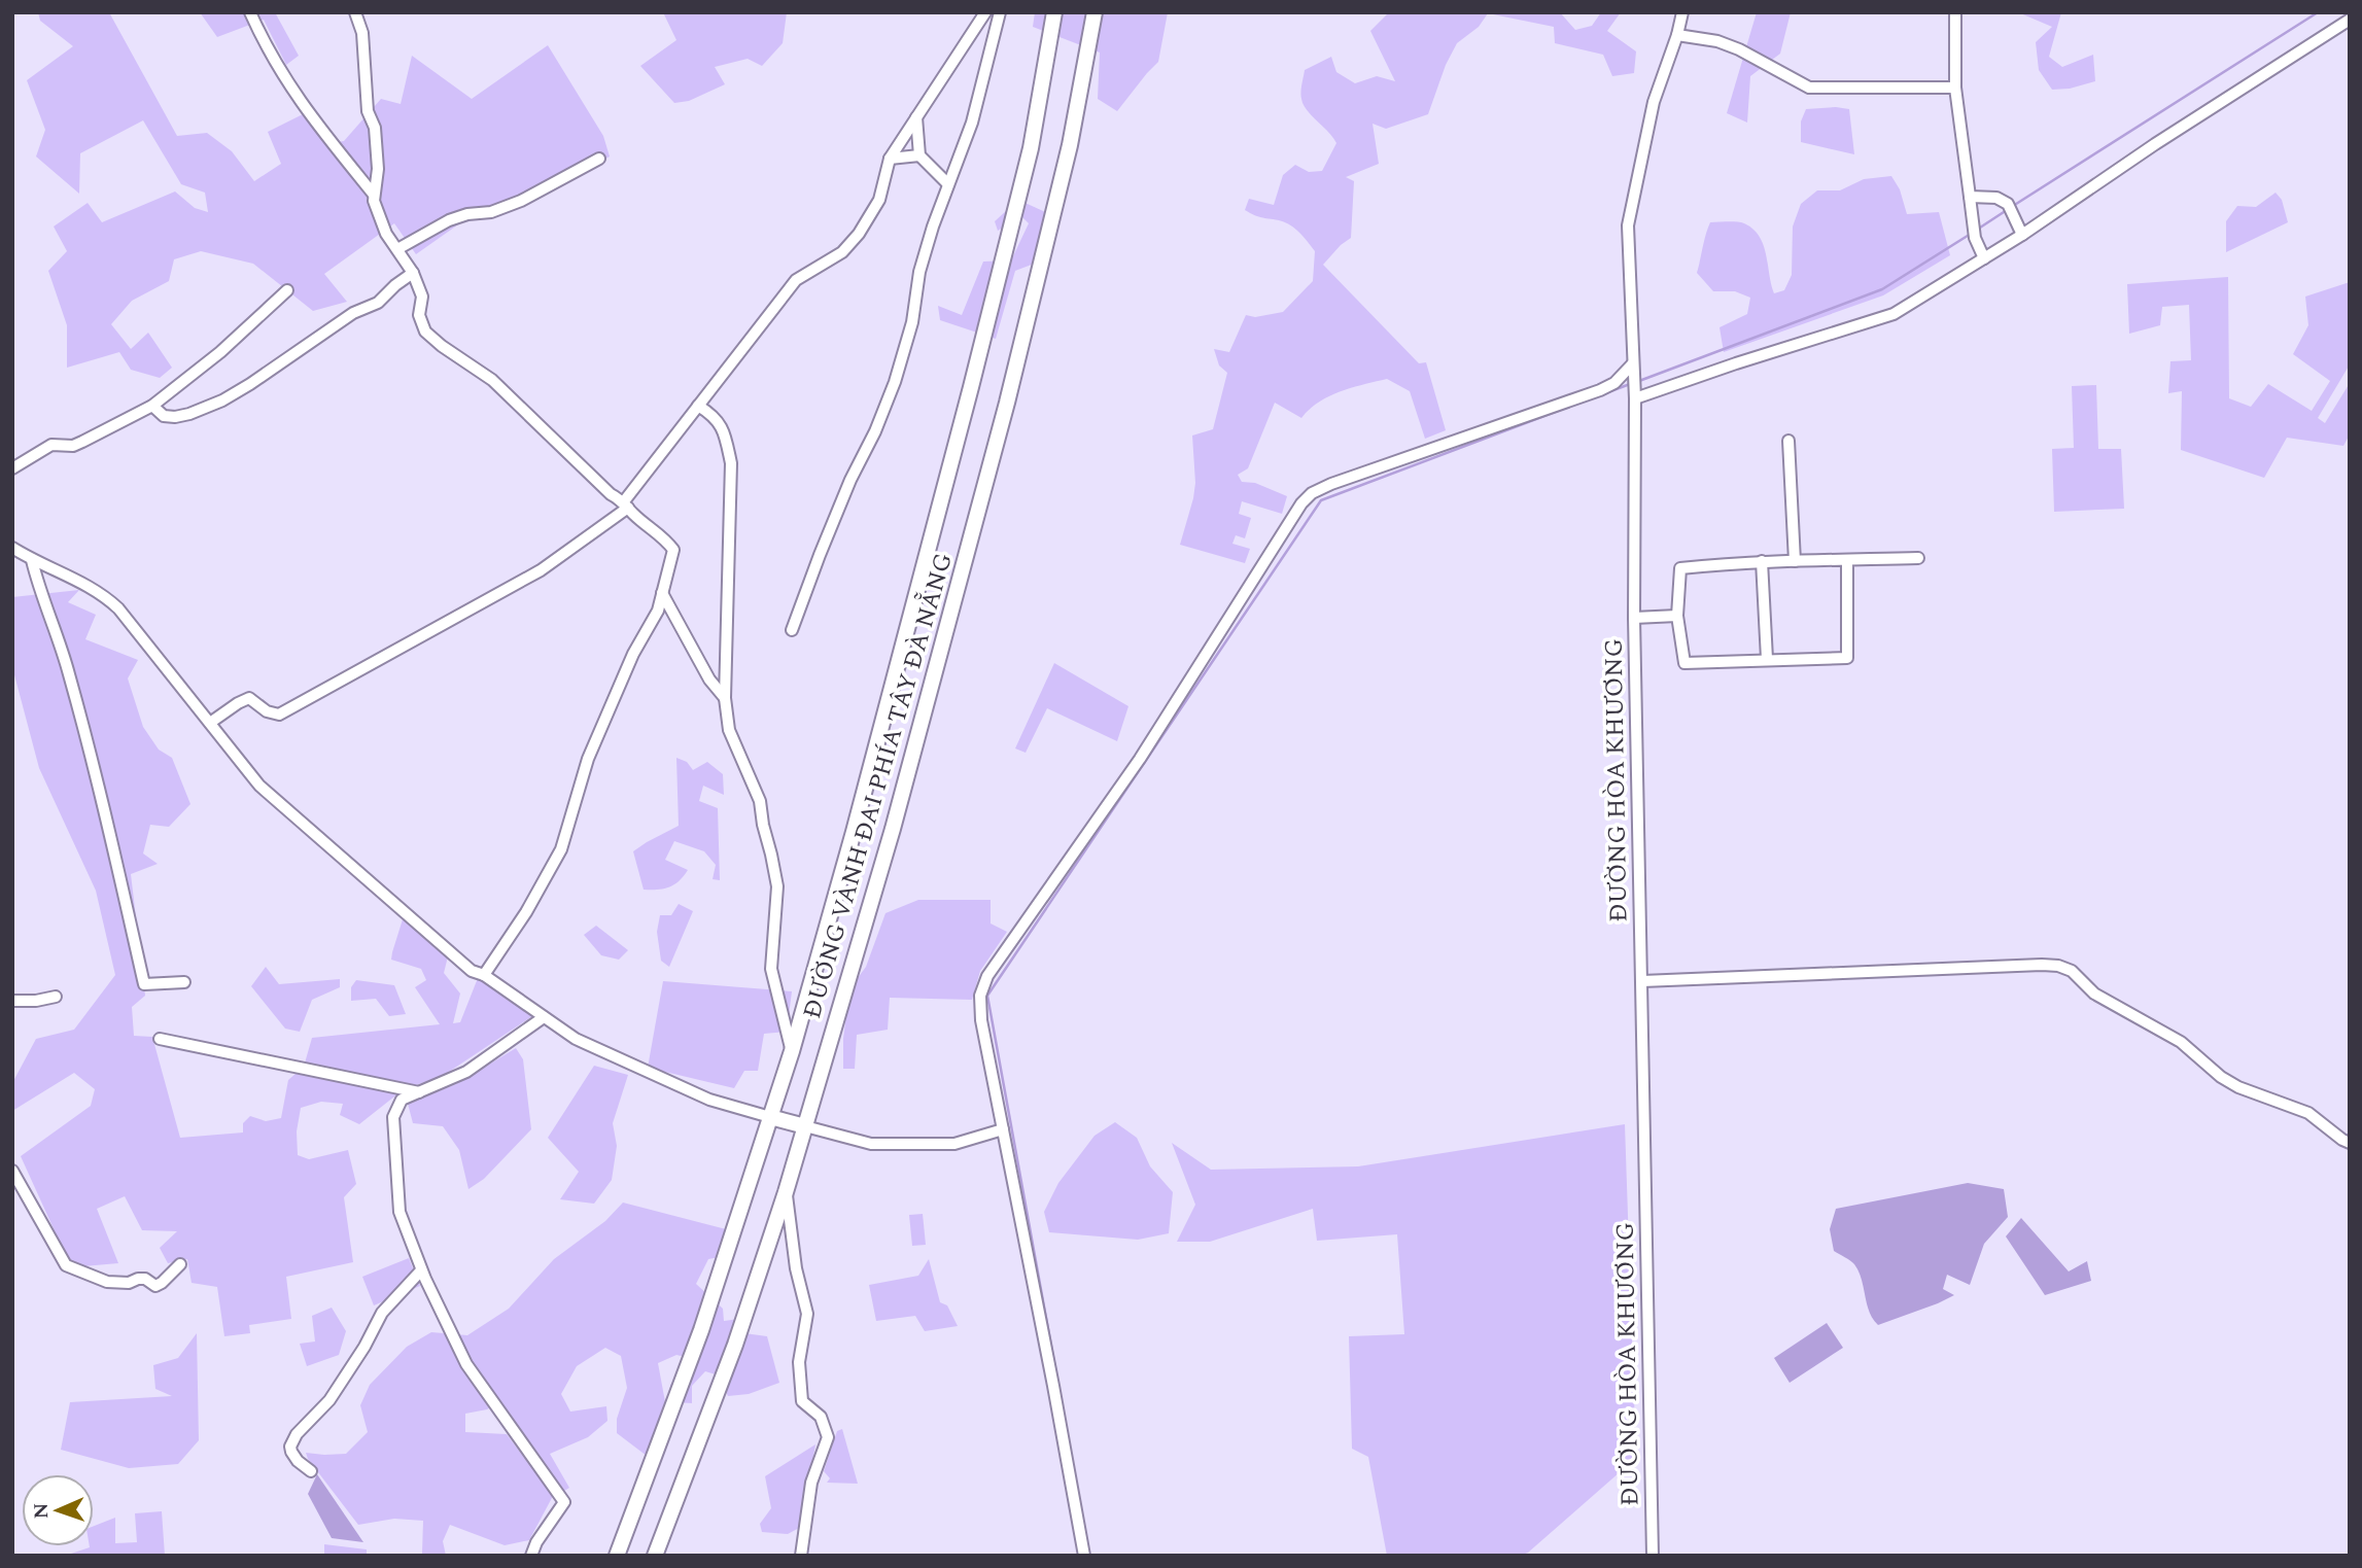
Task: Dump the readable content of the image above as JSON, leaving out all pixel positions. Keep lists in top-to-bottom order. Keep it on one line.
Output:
{"streets":{"main road":["ĐƯỜNG VÀNH ĐAI PHÍA TÂY ĐÀ NẴNG"],"street":["ĐƯỜNG HÒA KHƯƠNG"]},"north":"left"}
